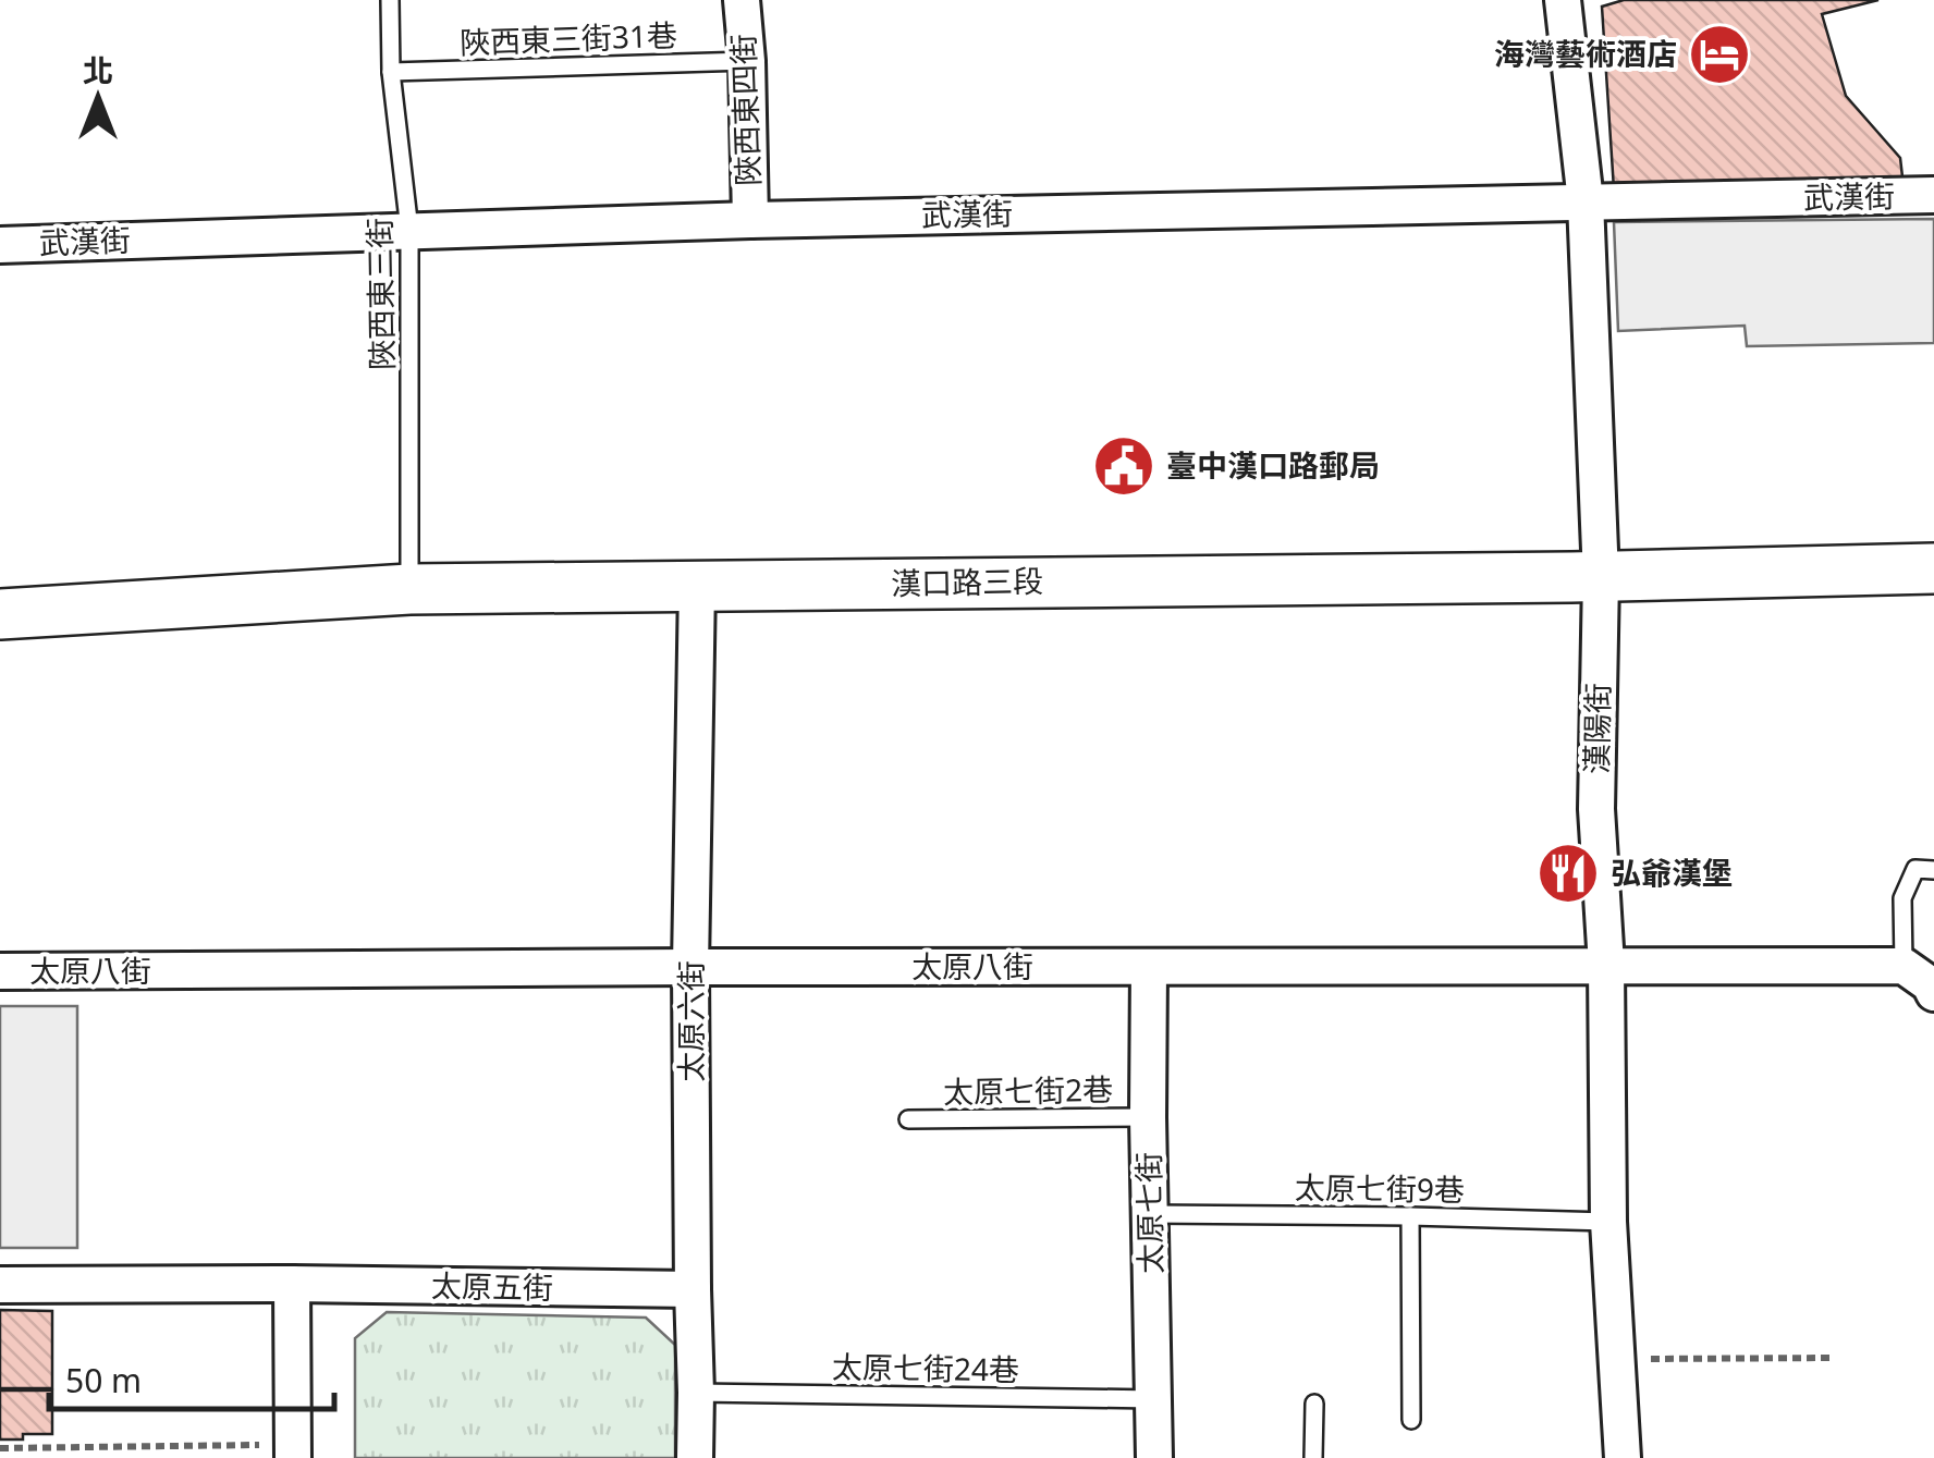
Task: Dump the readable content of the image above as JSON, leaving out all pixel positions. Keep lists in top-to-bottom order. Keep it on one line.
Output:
{"streets":{"street":["陜西東四街","武漢街","漢口路三段","漢陽街","太原八街","太原六街","太原七街","太原五街"],"lane":["陜西東三街31巷","陜西東三街","太原七街2巷","太原七街9巷","太原七街24巷"]},"crossings":[["陜西東三街31巷","陜西東四街"],["陜西東三街31巷","陜西東三街"],["陜西東四街","武漢街"],["武漢街","陜西東三街"],["武漢街","漢陽街"],["陜西東三街","漢口路三段"],["漢口路三段","漢陽街"],["漢口路三段","太原六街"],["漢陽街","太原八街"],["漢陽街","太原七街9巷"],["太原八街","太原六街"],["太原八街","太原七街"],["太原六街","太原五街"],["太原六街","太原七街24巷"],["太原七街2巷","太原七街"],["太原七街9巷","太原七街"],["太原七街","太原七街24巷"]],"places":{"hotel":["海灣藝術酒店"],"public building":["臺中漢口路郵局"],"restaurant":["弘爺漢堡"]},"scale_bar":"50 m","north":"top"}
